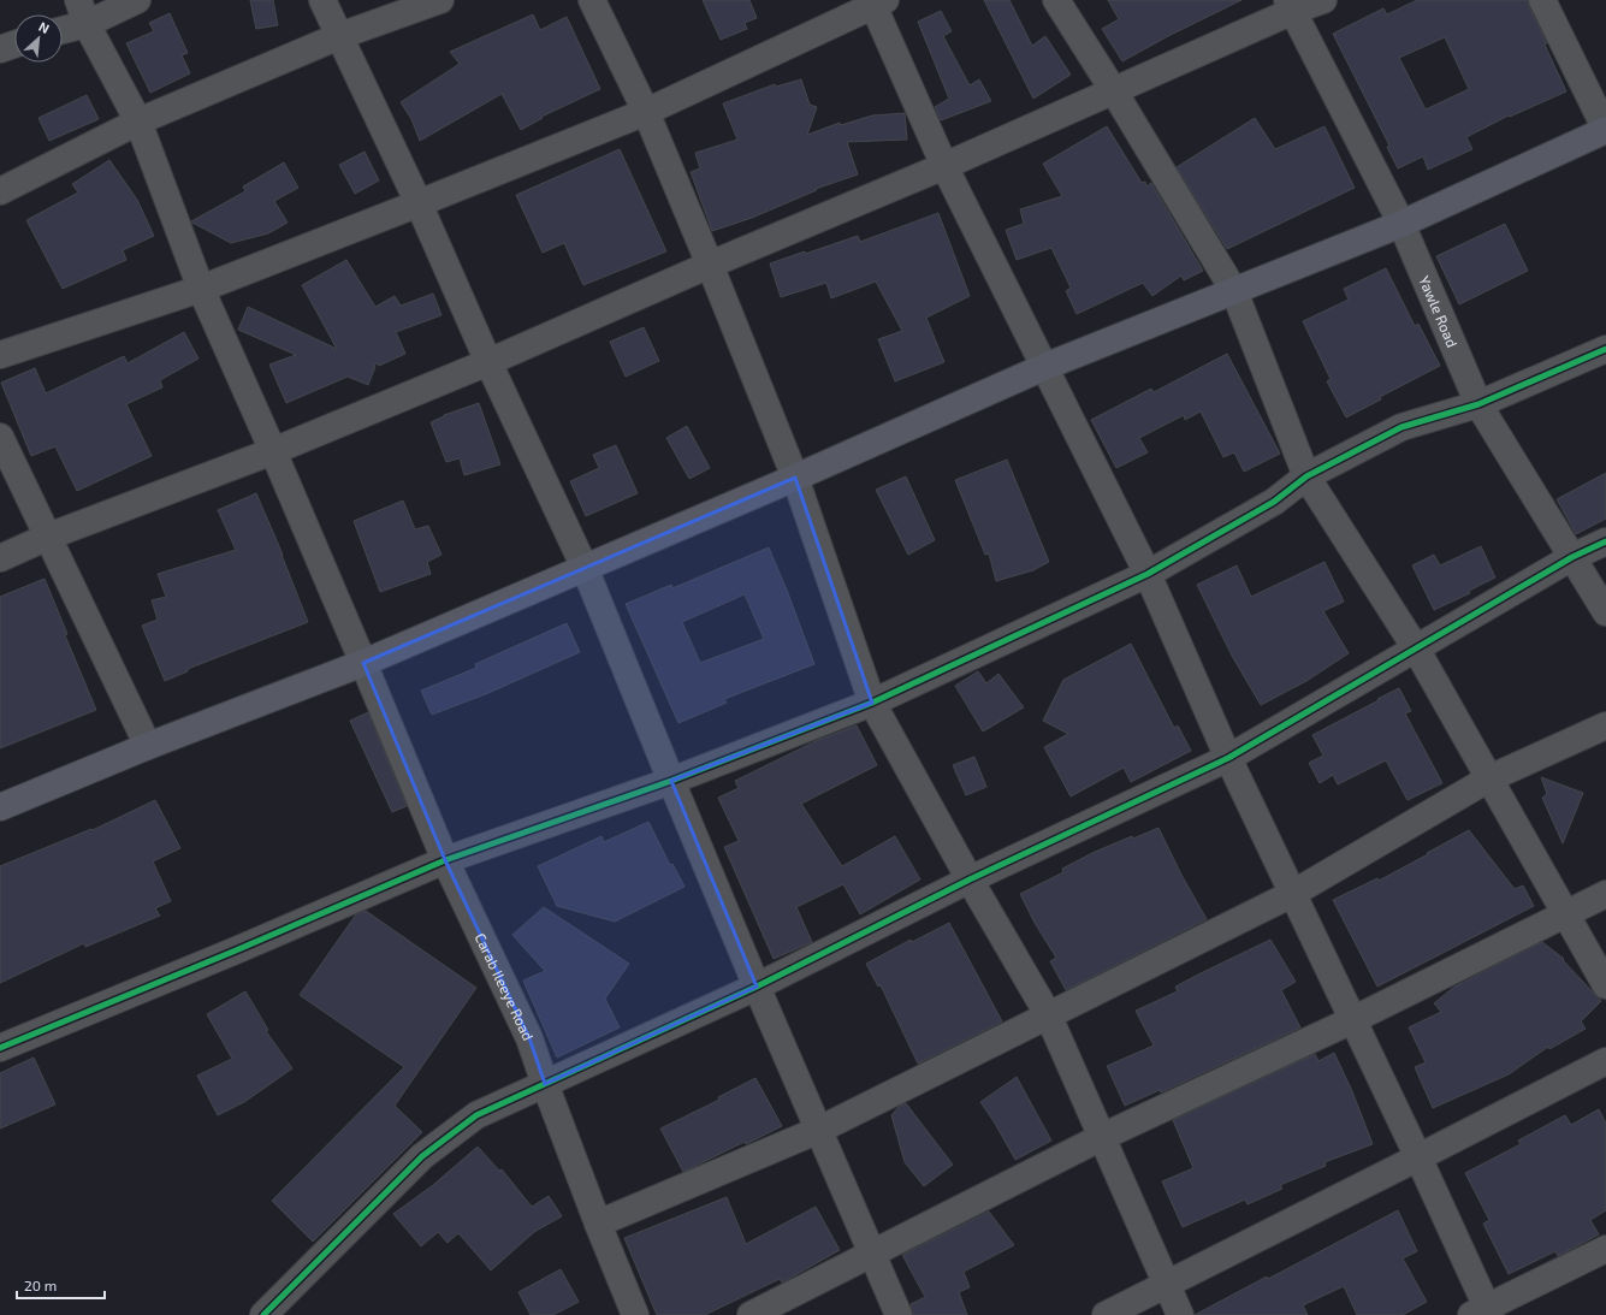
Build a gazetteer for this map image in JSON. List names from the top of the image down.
{
  "streets": {
    "street": ["Yawle Road", "Carab Ileeye Road"]
  },
  "scale_bar": "20 m",
  "north": "top right"
}
